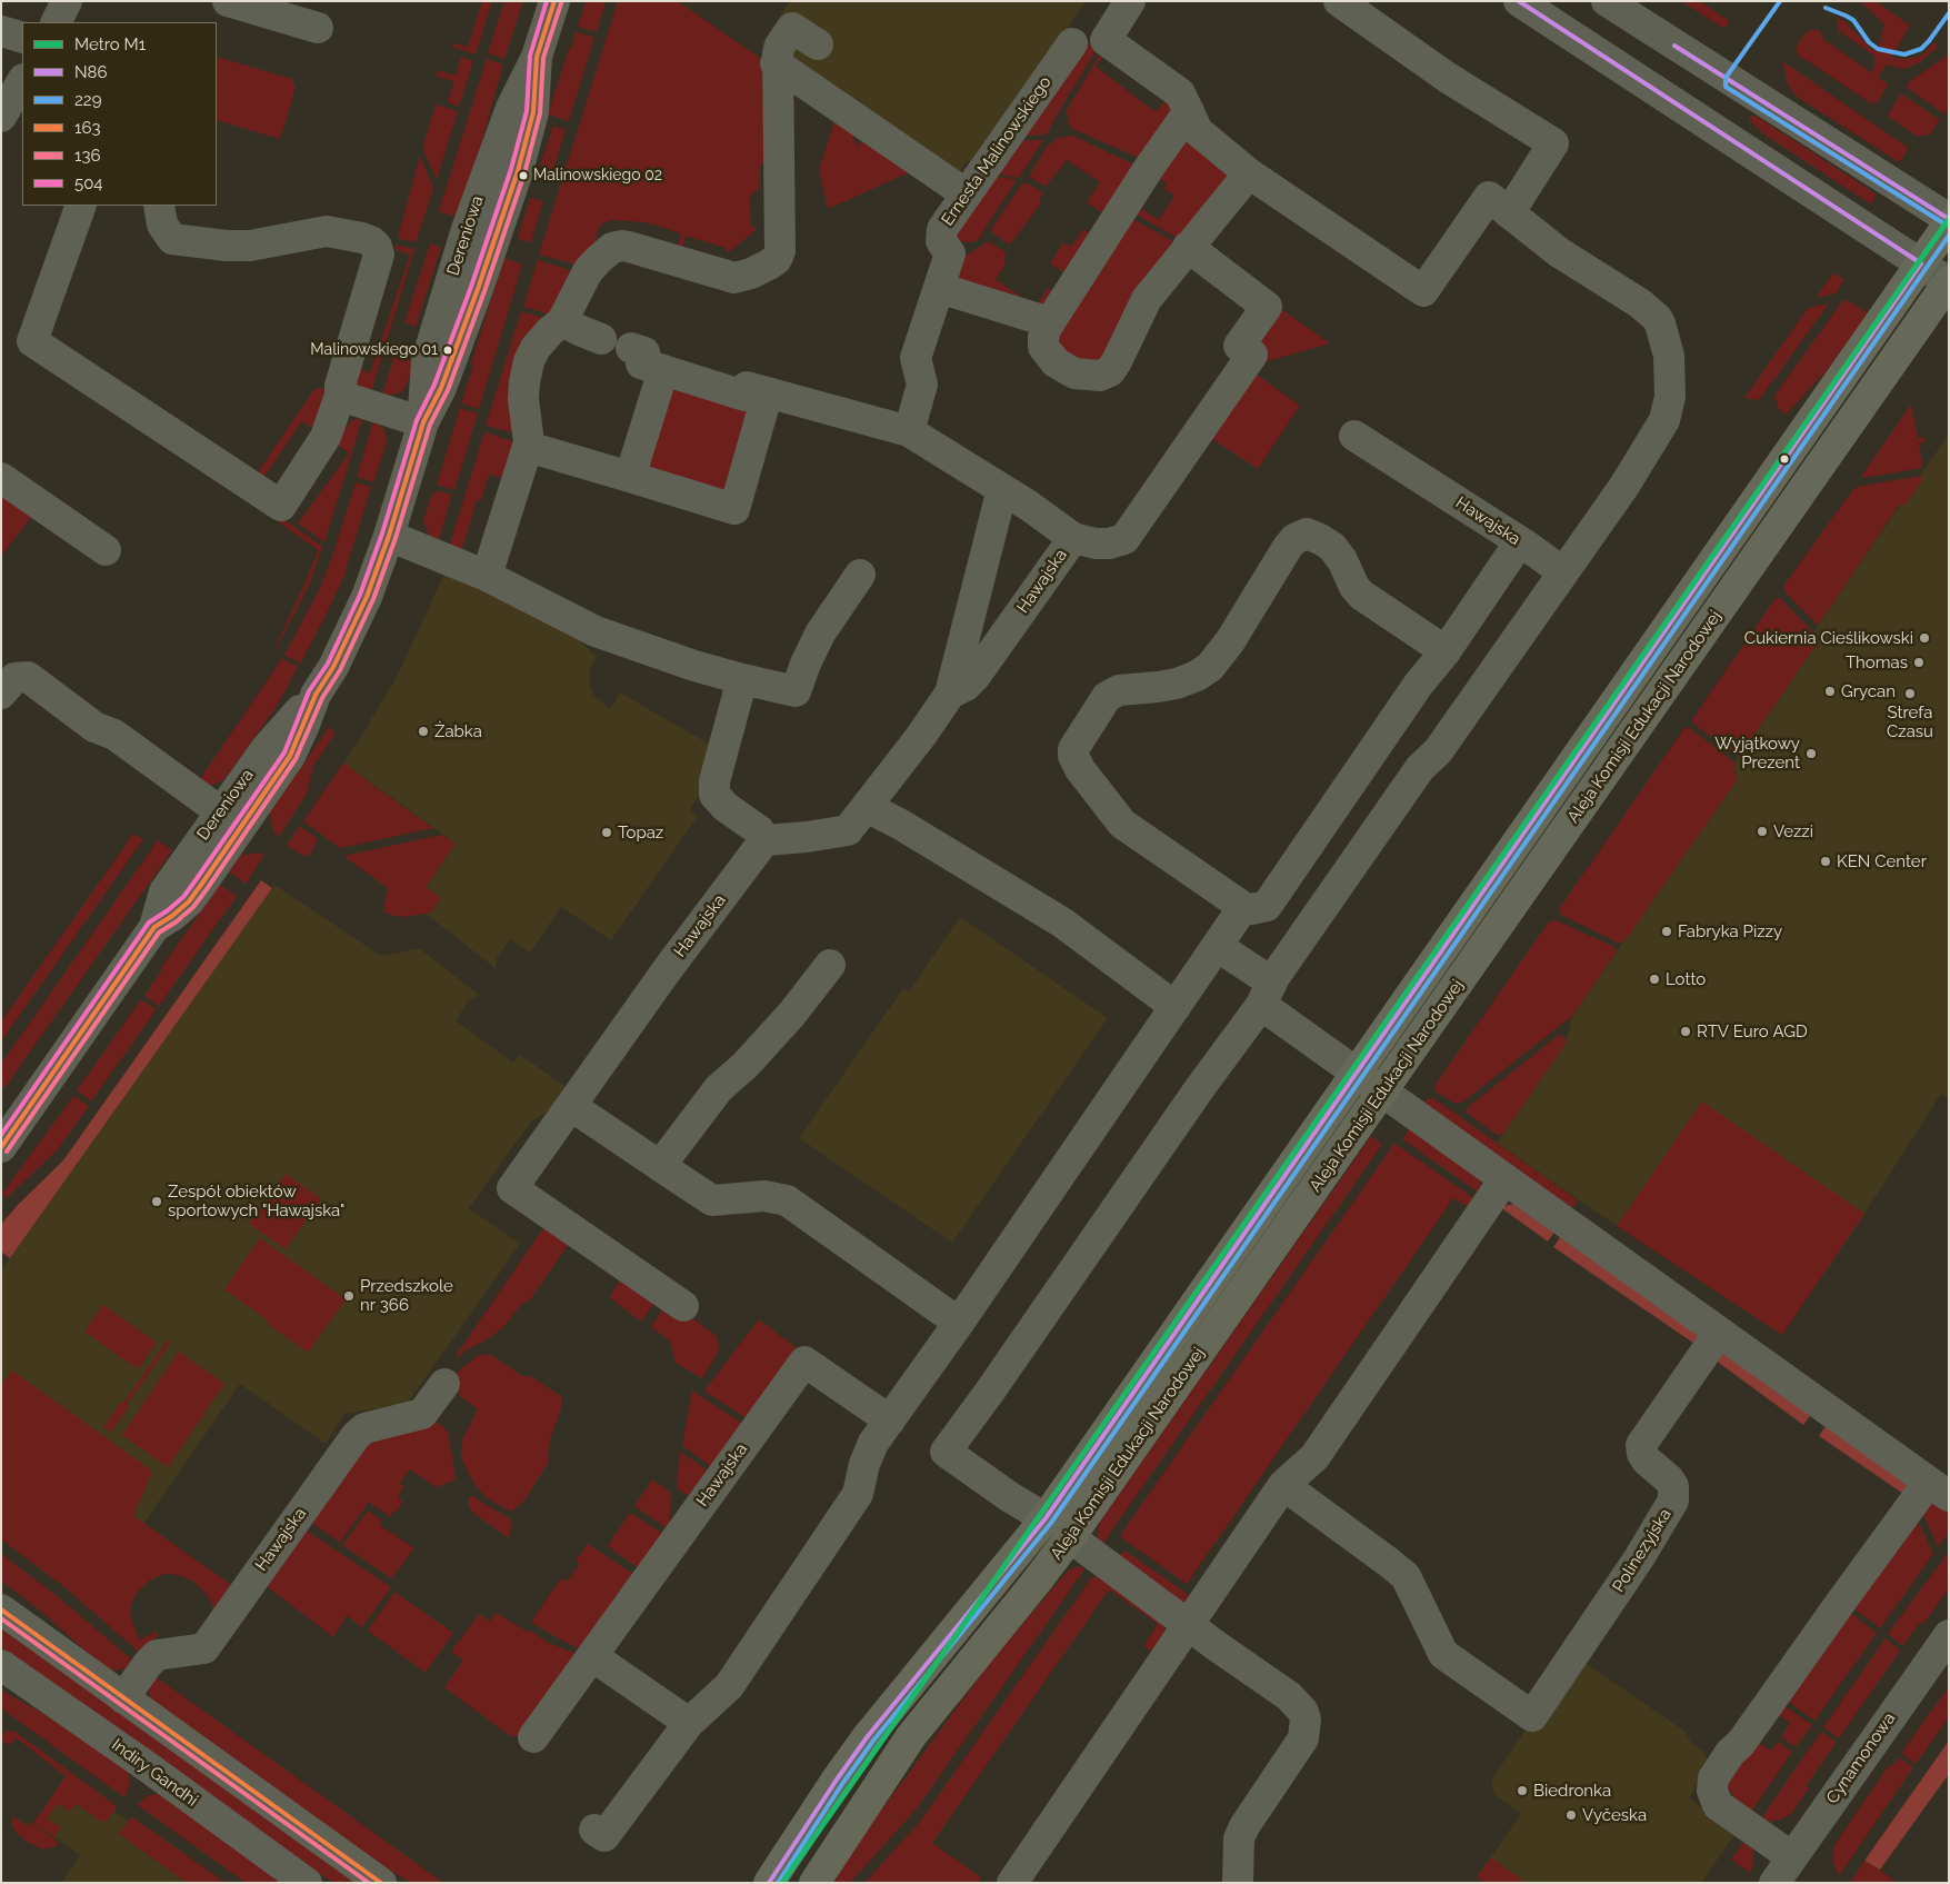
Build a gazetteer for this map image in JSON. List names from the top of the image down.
{
  "streets": {
    "main road": ["Aleja Komisji Edukacji Narodowej"],
    "street": [
      "Ernesta Malinowskiego",
      "Dereniowa",
      "Hawajska",
      "Polinezyjska",
      "Cynamonowa",
      "Indiry Gandhi"
    ]
  },
  "places": [
    "Malinowskiego 02",
    "Malinowskiego 01",
    "Cukiernia Cieślikowski",
    "Thomas",
    "Grycan",
    "Strefa Czasu",
    "Żabka",
    "Wyjątkowy Prezent",
    "Vezzi",
    "Topaz",
    "KEN Center",
    "Fabryka Pizzy",
    "Lotto",
    "RTV Euro AGD",
    "Zespół obiektów sportowych \"Hawajska\"",
    "Przedszkole nr 366",
    "Biedronka",
    "Vyčeska"
  ],
  "lines": [
    "transit line N86",
    "transit line 229",
    "transit line 163",
    "transit line 504",
    "transit line 136",
    "metro line M1"
  ],
  "legend": [
    "Metro M1",
    "N86",
    "229",
    "163",
    "136",
    "504"
  ]
}
